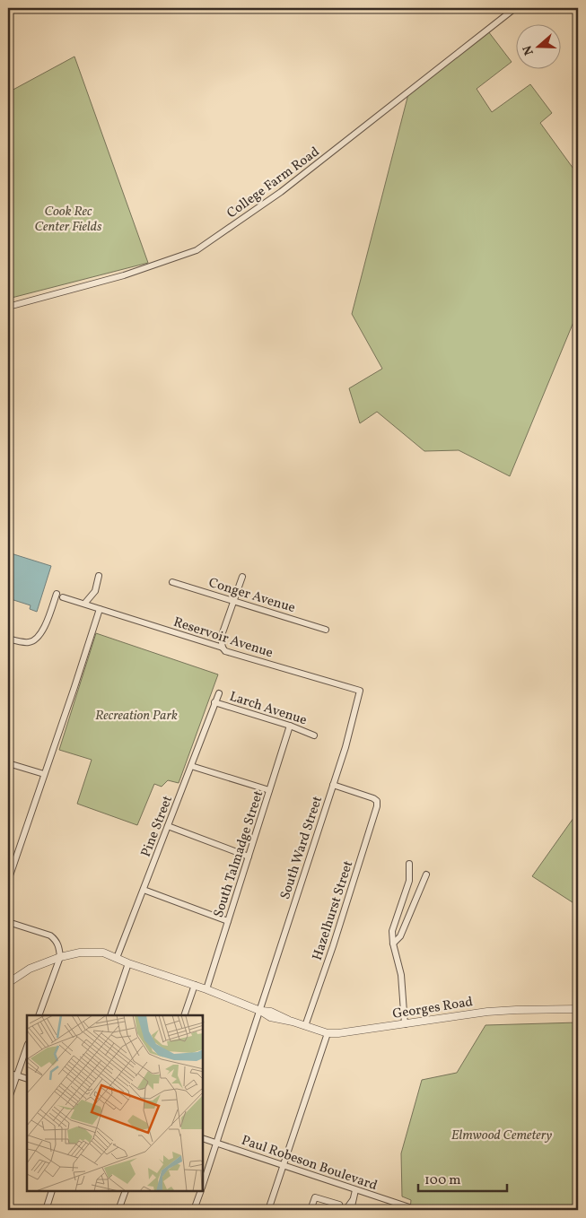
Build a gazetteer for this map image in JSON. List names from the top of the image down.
{
  "streets": {
    "street": [
      "College Farm Road",
      "Conger Avenue",
      "Reservoir Avenue",
      "Larch Avenue",
      "Pine Street",
      "South Ward Street",
      "South Talmadge Street",
      "Hazelhurst Street",
      "Georges Road",
      "Paul Robeson Boulevard"
    ]
  },
  "crossings": [
    ["Reservoir Avenue", "South Ward Street"],
    ["Larch Avenue", "Pine Street"],
    ["Larch Avenue", "South Talmadge Street"],
    ["Pine Street", "Georges Road"],
    ["South Ward Street", "Hazelhurst Street"],
    ["South Ward Street", "Georges Road"],
    ["South Ward Street", "Paul Robeson Boulevard"],
    ["South Talmadge Street", "Georges Road"],
    ["Hazelhurst Street", "Georges Road"]
  ],
  "parks": ["Cook Rec Center Fields", "Recreation Park", "Elmwood Cemetery"],
  "scale_bar": "100 m",
  "north": "left"
}
